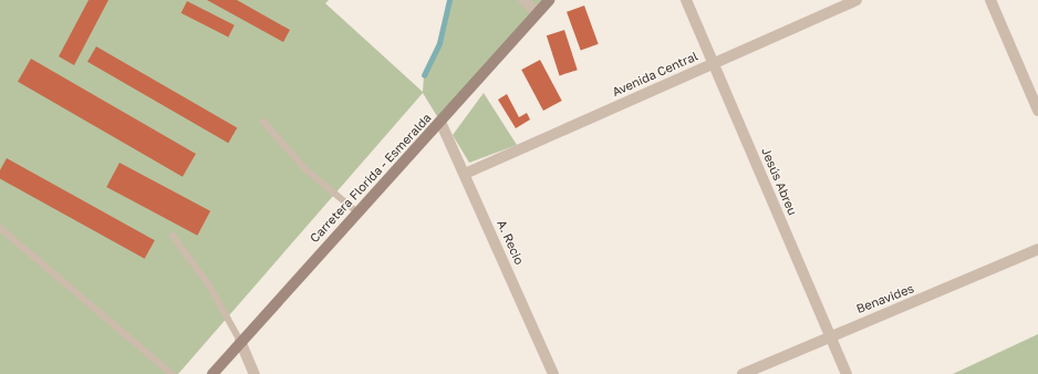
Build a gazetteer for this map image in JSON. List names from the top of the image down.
{
  "streets": {
    "main road": ["Carretera Florida - Esmeralda"],
    "street": [
      "Avenida Central",
      "Jesús Abreu",
      "A. Recio",
      "Benavides"
    ]
  },
  "crossings": [
    ["Avenida Central", "Jesús Abreu"],
    ["Avenida Central", "A. Recio"],
    ["Carretera Florida - Esmeralda", "A. Recio"],
    ["Jesús Abreu", "Benavides"]
  ]
}
